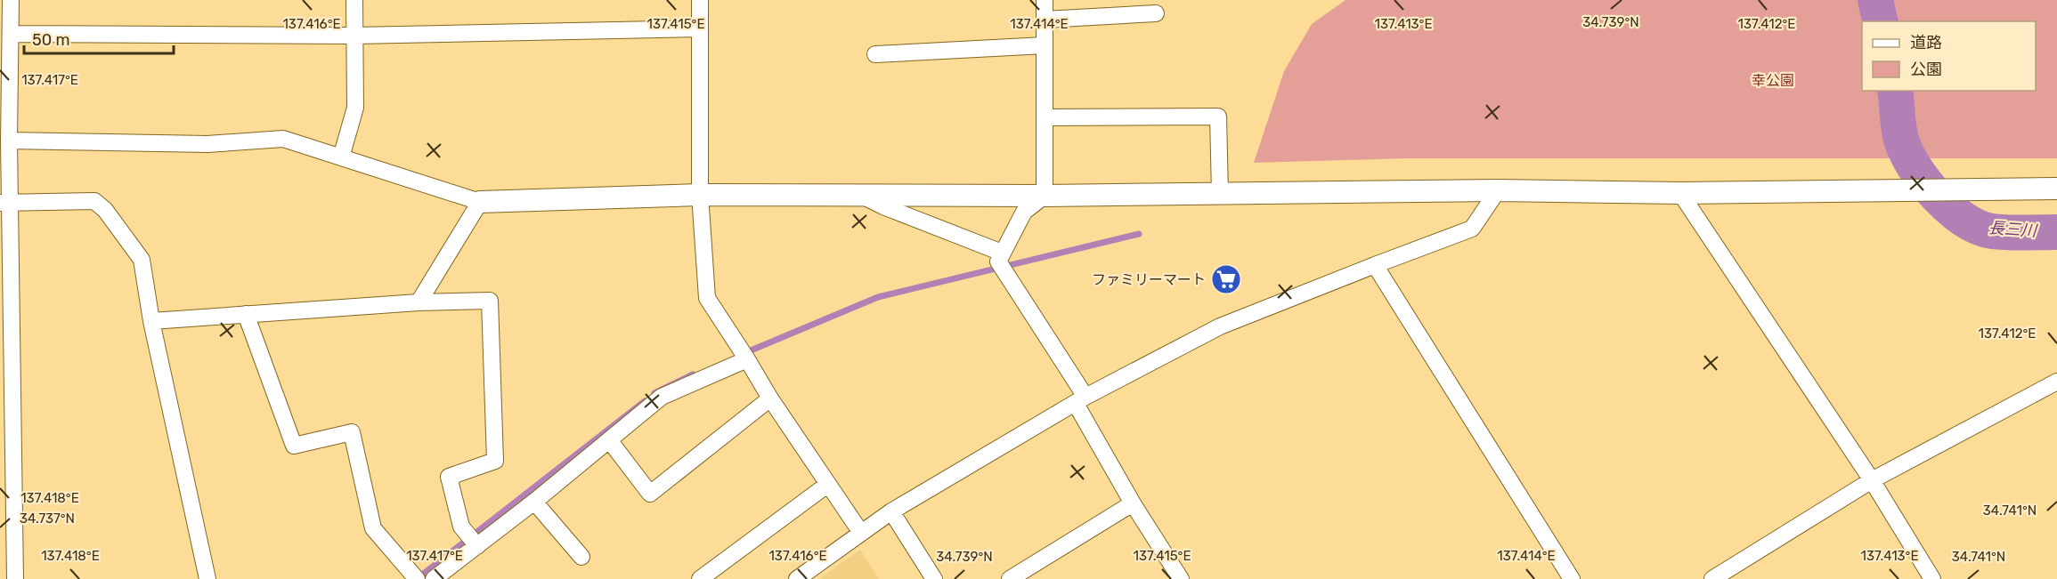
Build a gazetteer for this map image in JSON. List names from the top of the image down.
{
  "water": ["長三川"],
  "parks": ["幸公園"],
  "places": {
    "supermarket": ["ファミリーマート"]
  },
  "legend": ["道路", "公園"],
  "scale_bar": "50 m",
  "coordinates": [
    "34.739°N",
    "137.416°E",
    "137.415°E",
    "137.414°E",
    "137.413°E",
    "137.412°E",
    "137.417°E",
    "137.418°E",
    "34.741°N",
    "34.737°N"
  ]
}
